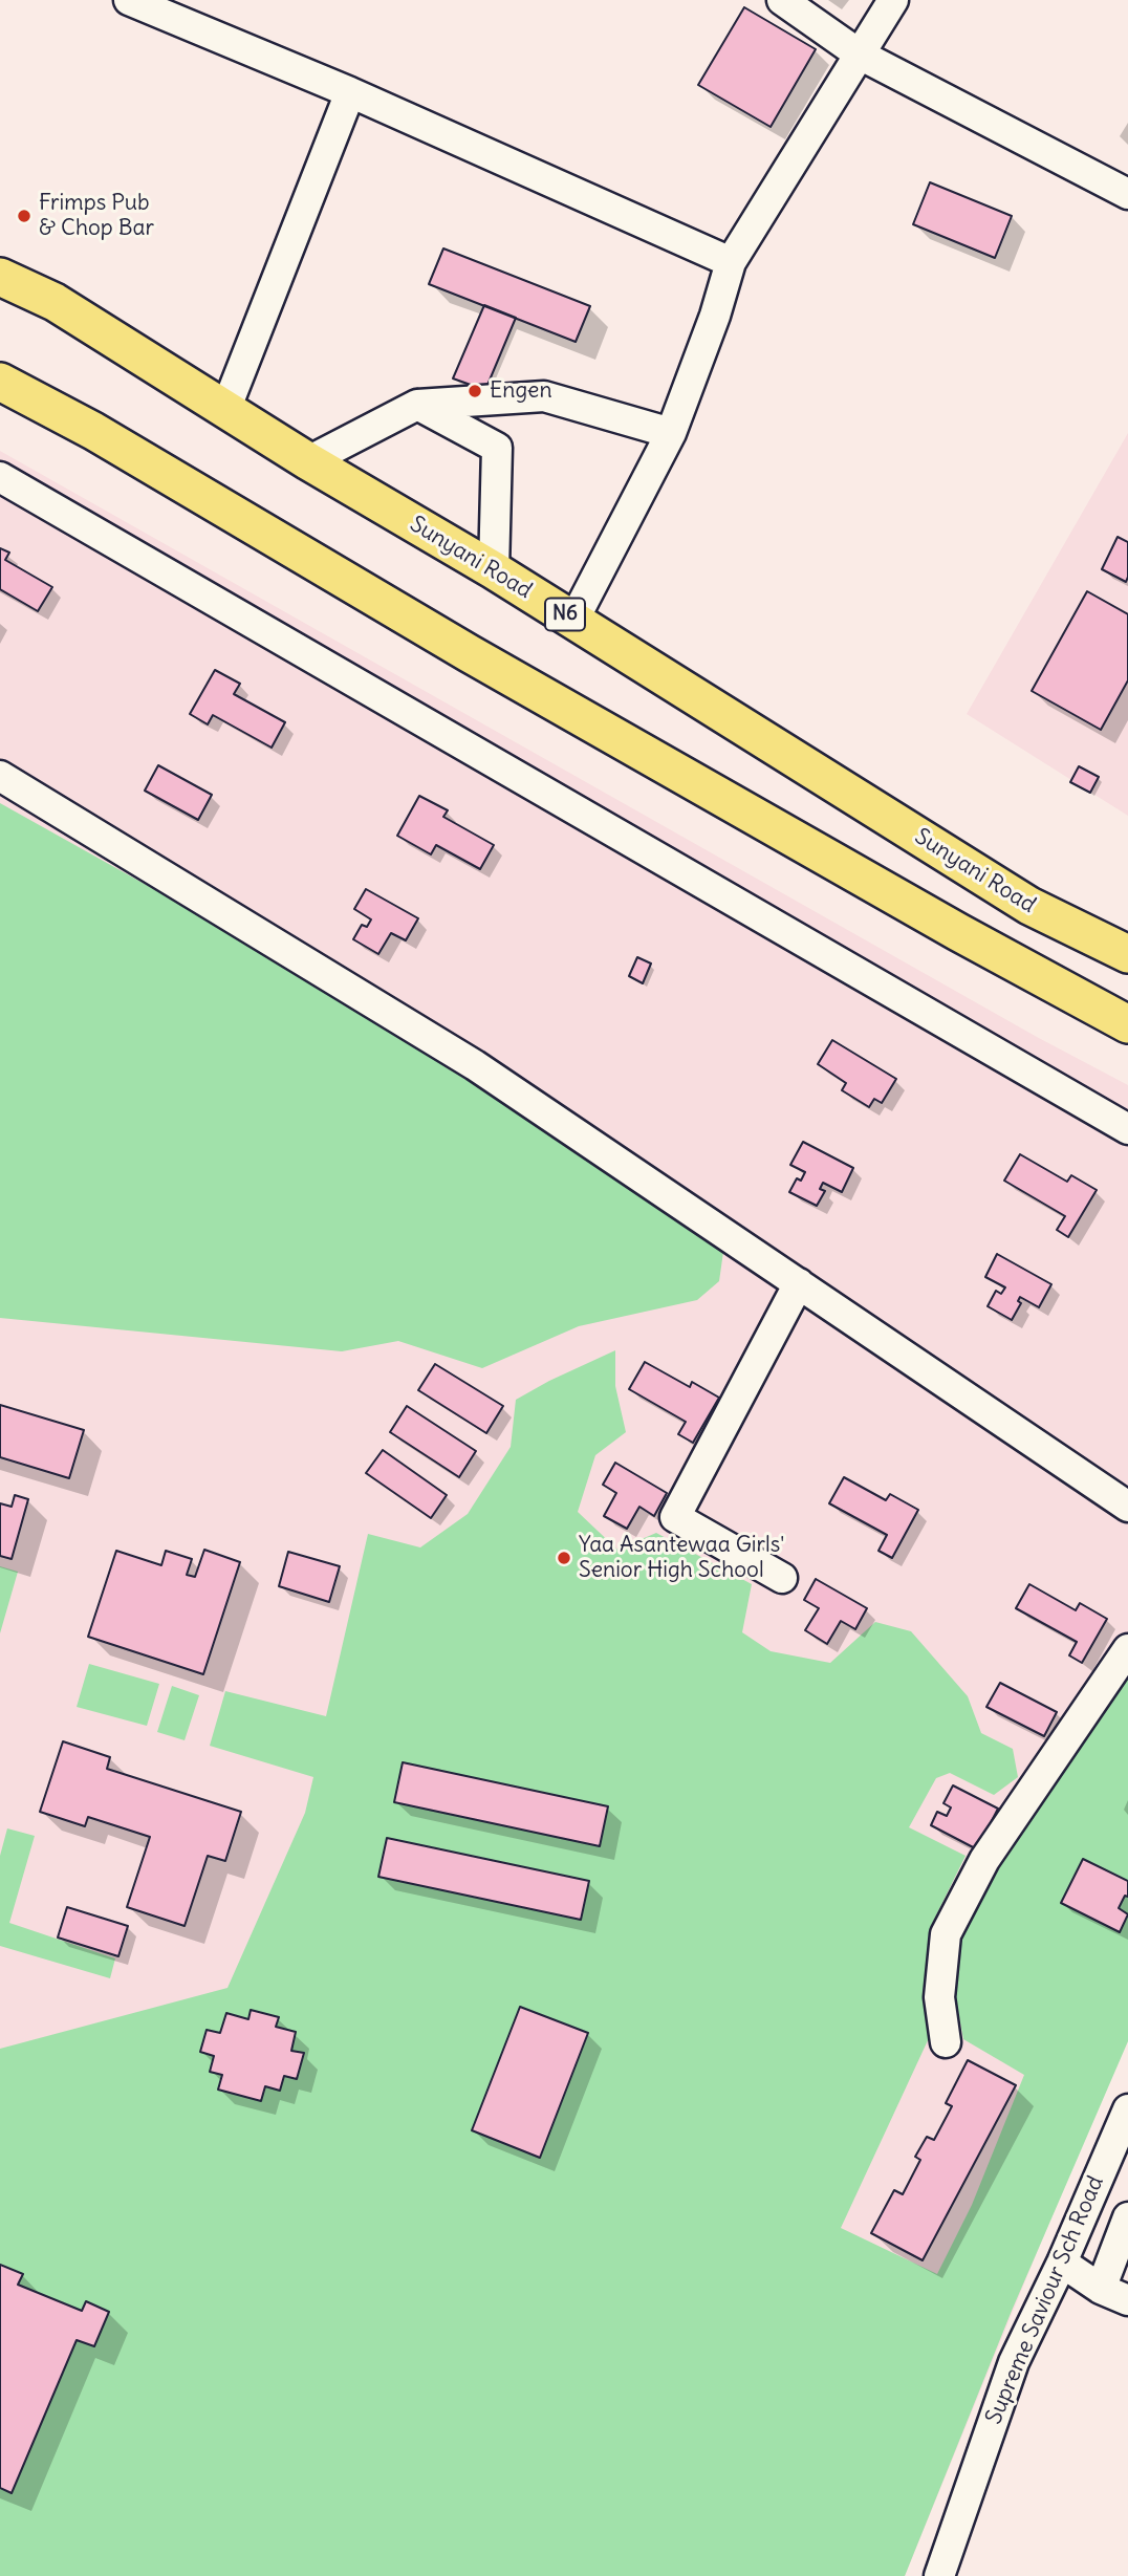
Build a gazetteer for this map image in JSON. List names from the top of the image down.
{
  "streets": {
    "main road": ["Sunyani Road", "N6"],
    "street": ["Supreme Saviour Sch Road"]
  },
  "places": ["Frimps Pub & Chop Bar", "Engen", "Yaa Asantewaa Girls' Senior High School"]
}
